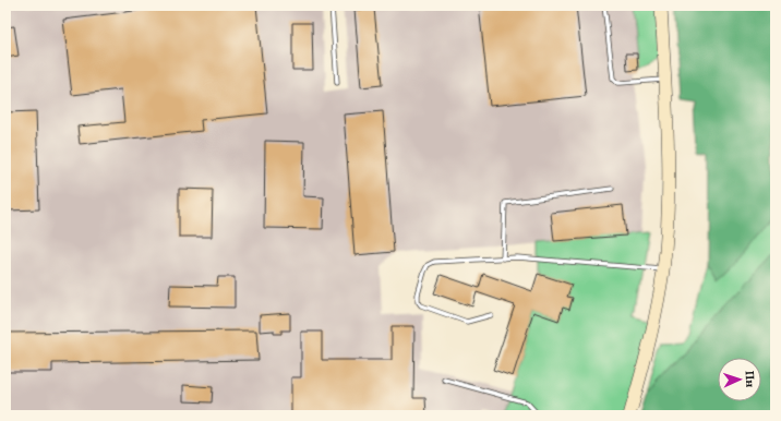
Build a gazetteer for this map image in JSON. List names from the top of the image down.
{
  "north": "right"
}
